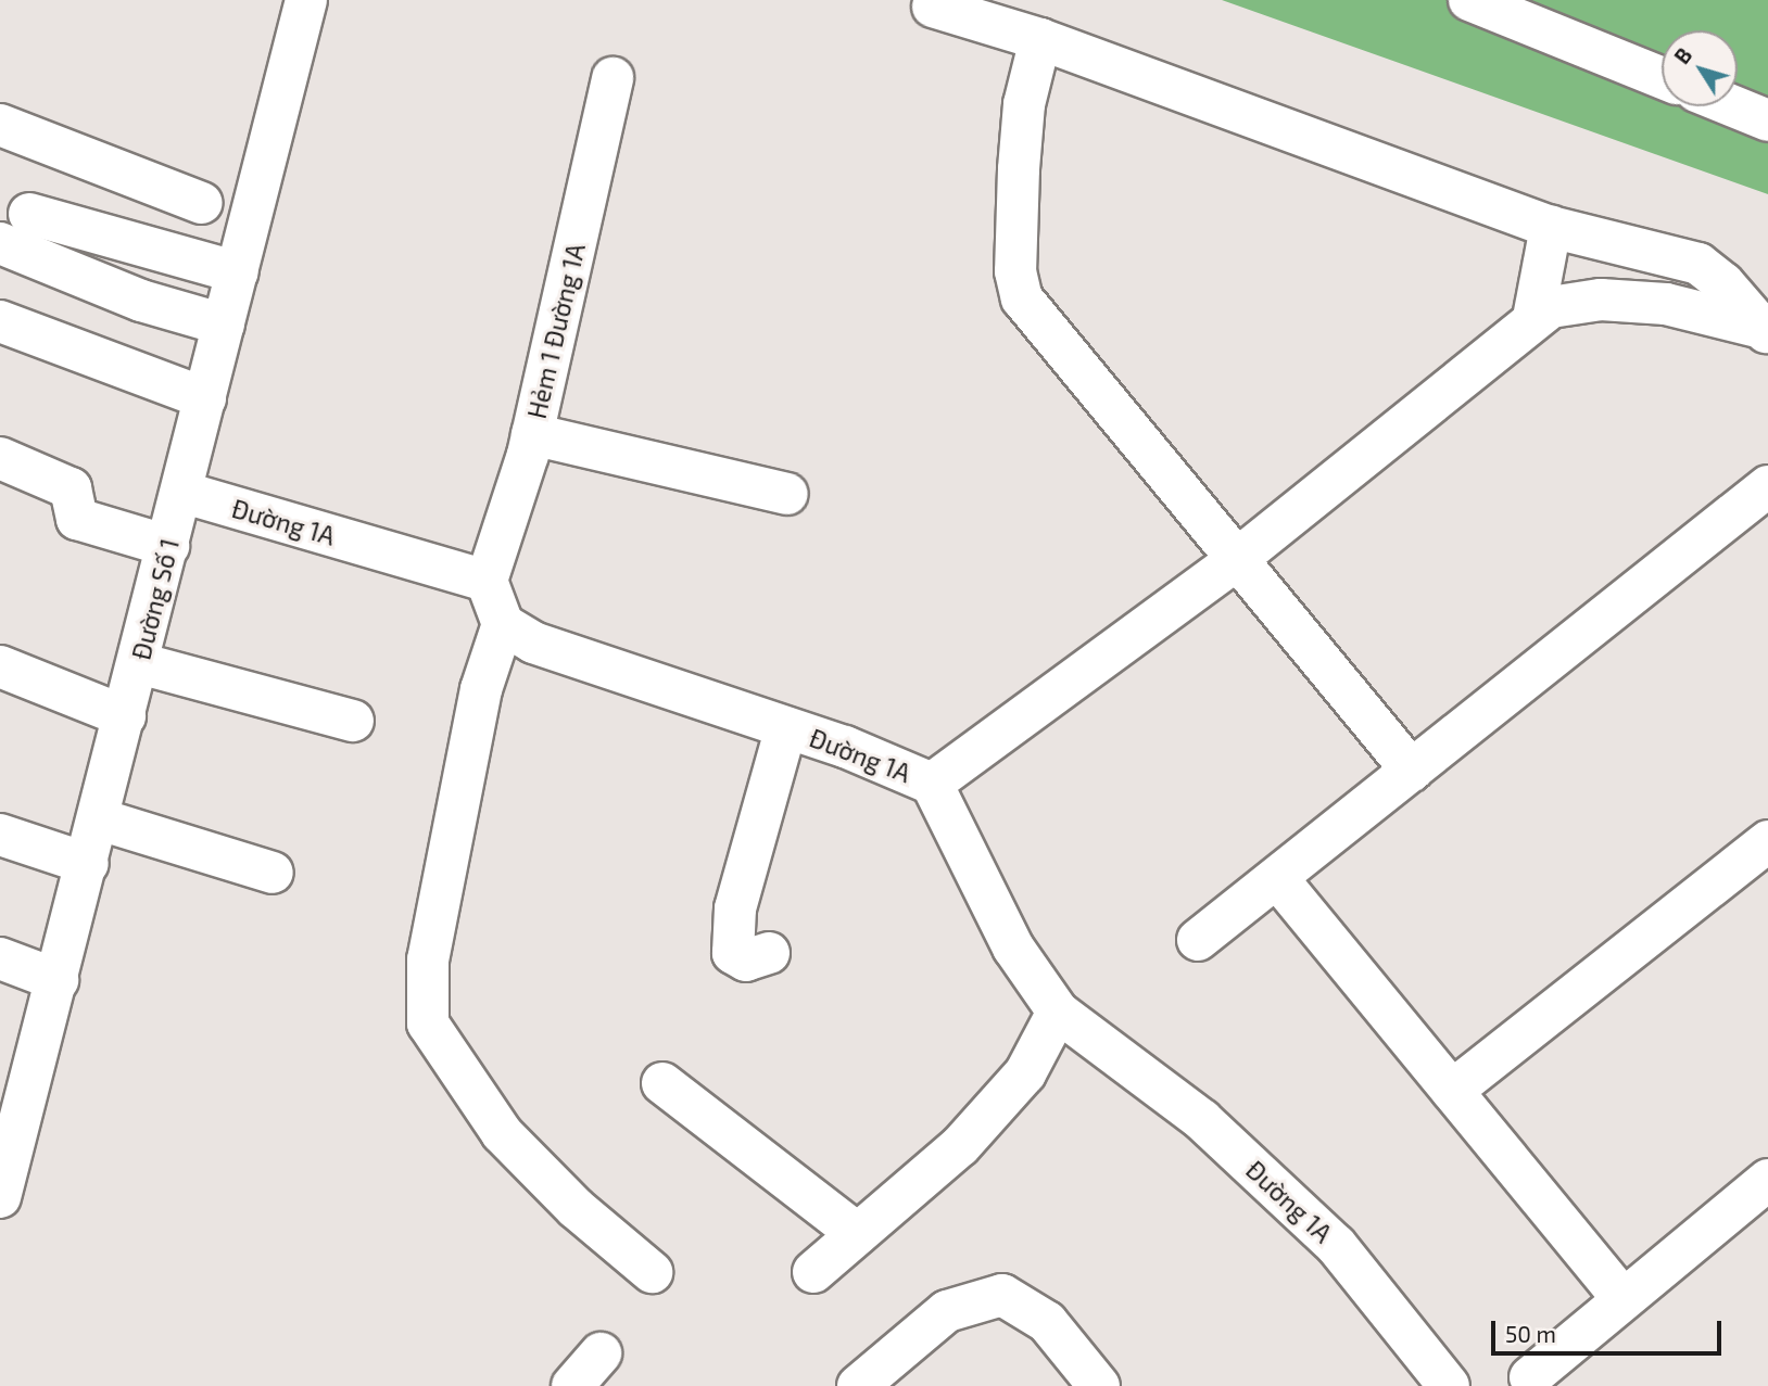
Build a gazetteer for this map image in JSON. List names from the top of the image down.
{
  "streets": {
    "street": ["Hẻm 1 Đường 1A", "Đường 1A", "Đường Số 1"]
  },
  "crossings": [
    ["Hẻm 1 Đường 1A", "Đường 1A"],
    ["Đường 1A", "Đường Số 1"]
  ],
  "scale_bar": "50 m",
  "north": "top left"
}
